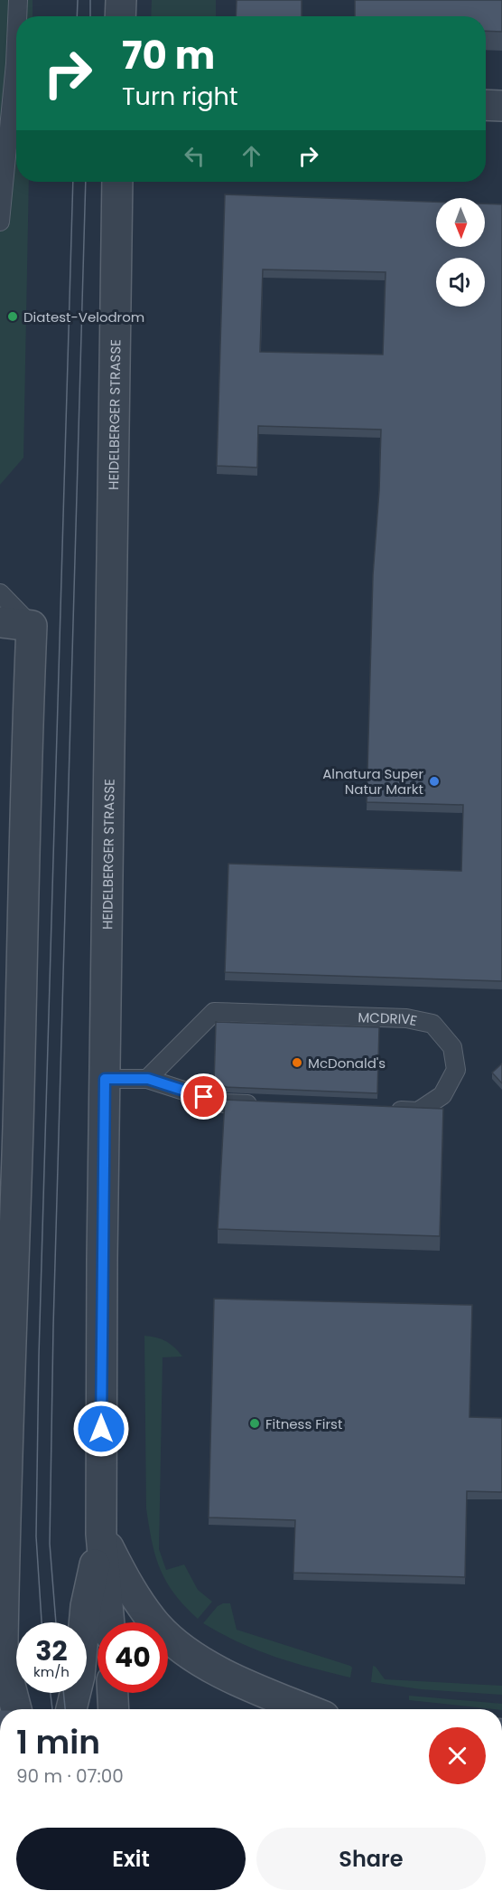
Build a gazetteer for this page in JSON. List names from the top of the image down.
{
  "streets": {
    "street": ["HEIDELBERGER STRASSE"],
    "lane": ["MCDRIVE"]
  },
  "places": [
    "Diatest-Velodrom",
    "Alnatura Super Natur Markt",
    "McDonald's",
    "Fitness First"
  ],
  "north": "bottom",
  "page": {
    "turn": ["70 m", "Turn right"],
    "speed": "32 km/h",
    "limit": "40",
    "heading": ["1 min", "90 m · 07:00"],
    "buttons": ["Exit", "Share"]
  }
}
